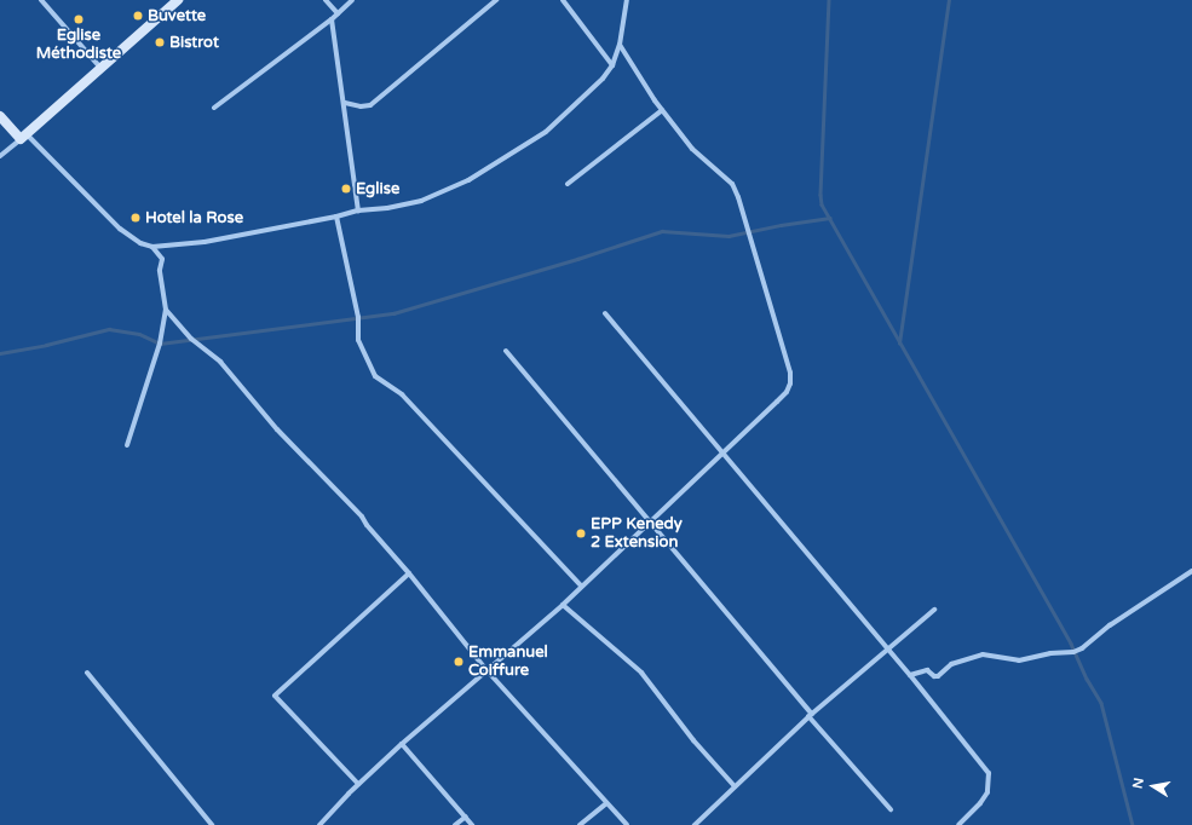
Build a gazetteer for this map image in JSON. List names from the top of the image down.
{
  "places": [
    "Buvette",
    "Eglise Méthodiste",
    "Bistrot",
    "Eglise",
    "Hotel la Rose",
    "EPP Kenedy 2 Extension",
    "Emmanuel Coiffure"
  ],
  "north": "left"
}
